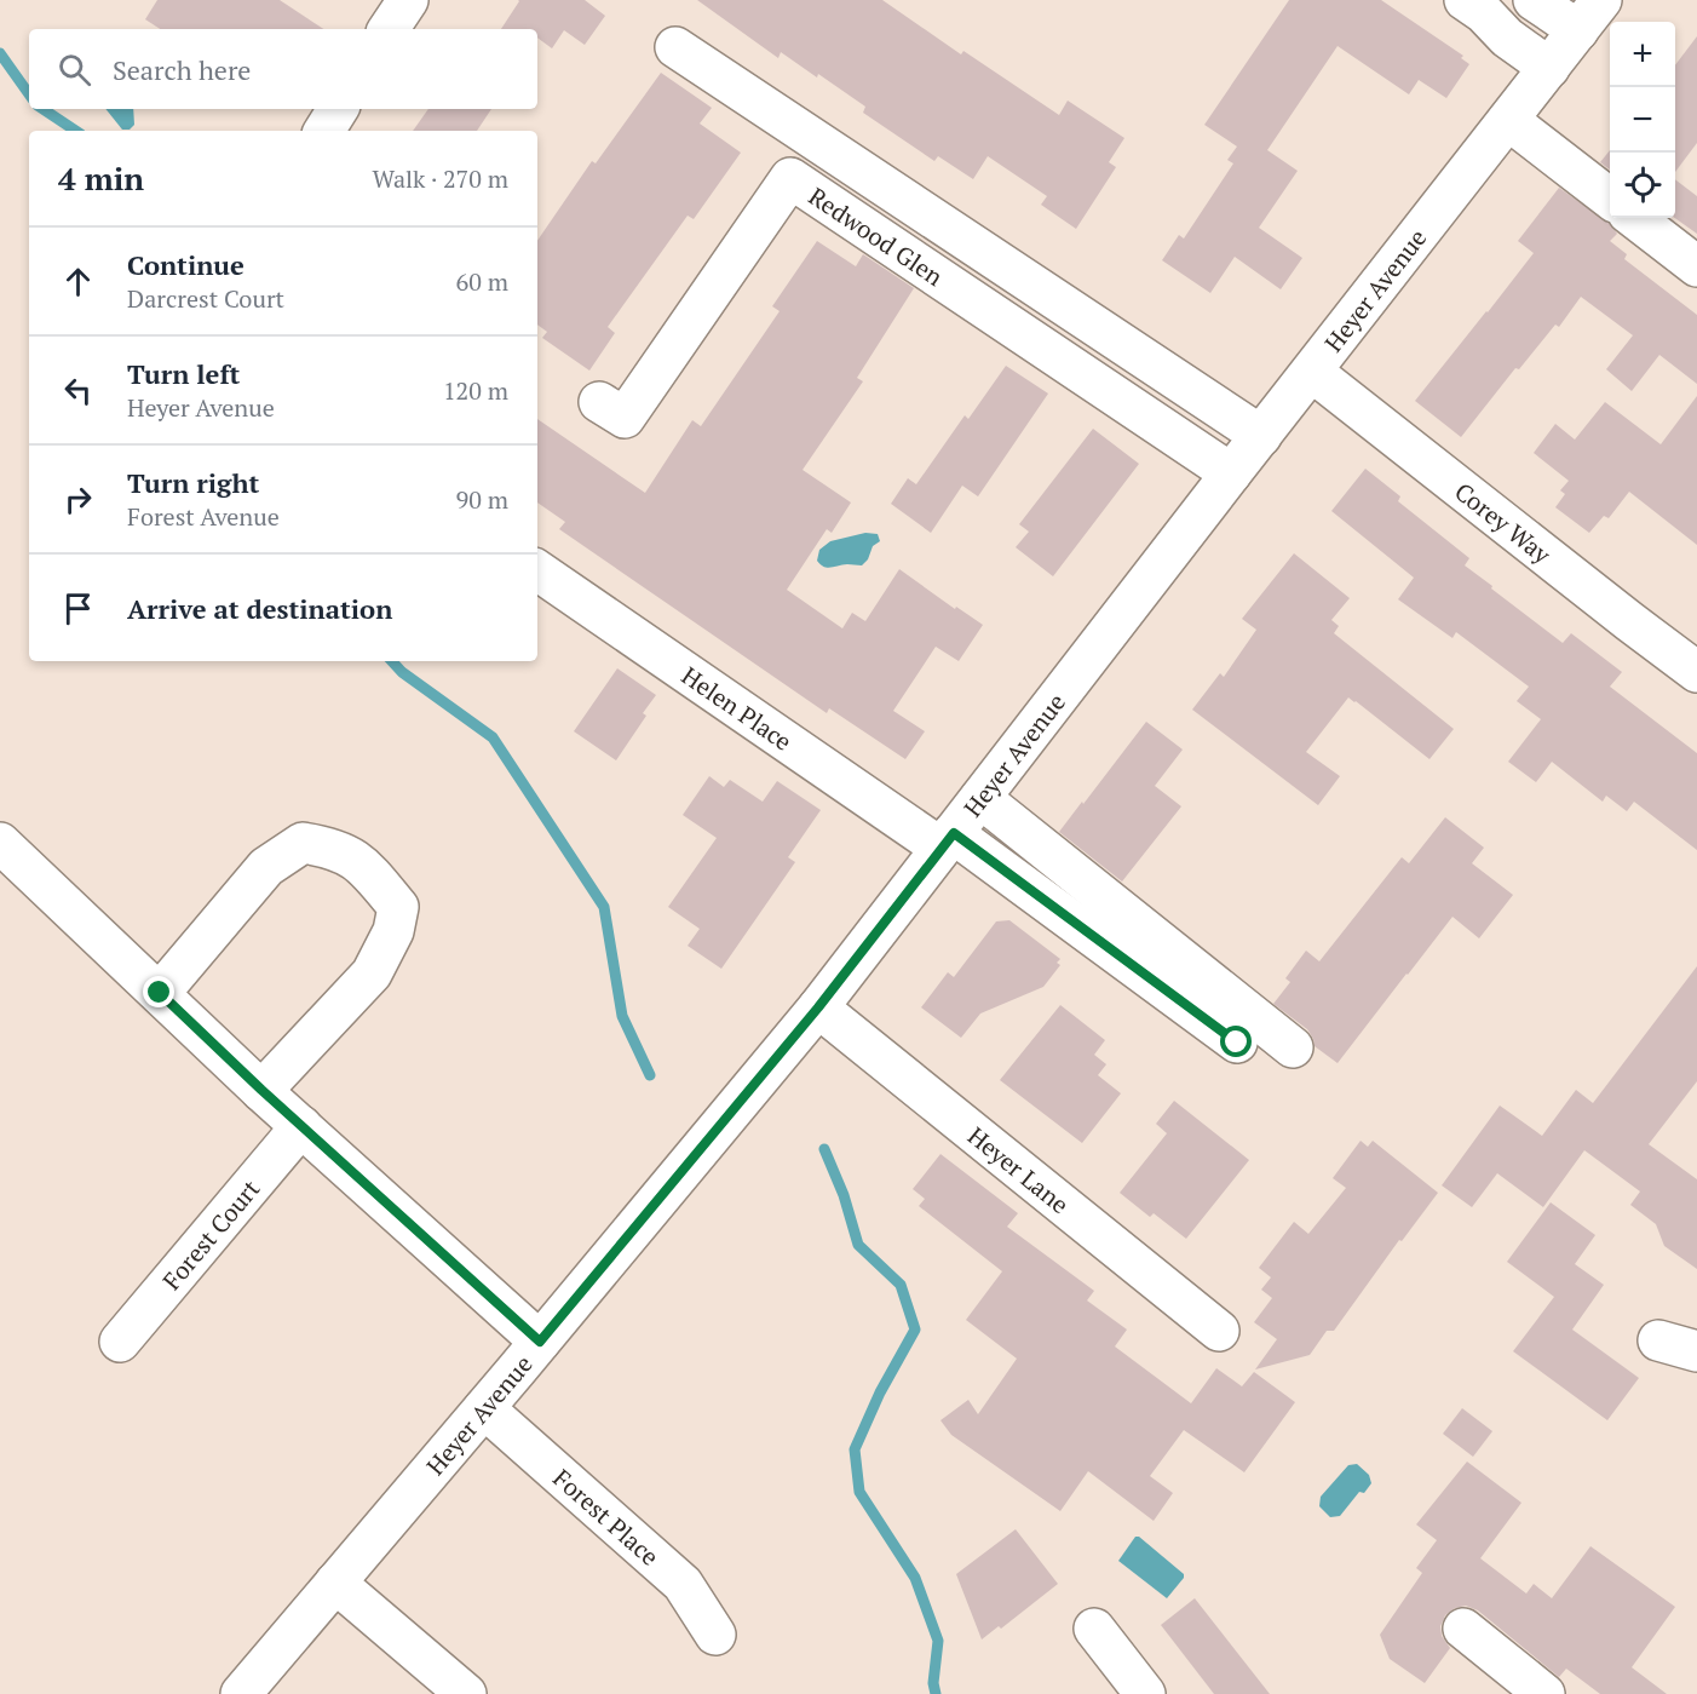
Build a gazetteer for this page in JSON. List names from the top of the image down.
{
  "streets": {
    "street": [
      "Redwood Glen",
      "Heyer Avenue",
      "Corey Way",
      "Helen Place",
      "Heyer Lane",
      "Forest Court",
      "Forest Place"
    ]
  },
  "crossings": [
    ["Redwood Glen", "Heyer Avenue"],
    ["Heyer Avenue", "Corey Way"],
    ["Heyer Avenue", "Helen Place"],
    ["Heyer Avenue", "Heyer Lane"],
    ["Heyer Avenue", "Forest Place"]
  ],
  "page": {
    "map_buttons": ["+", "−"],
    "search": "Search here",
    "heading": ["4 min", "Walk · 270 m"],
    "list": [
      ["Continue", "Darcrest Court", "60 m"],
      ["Turn left", "Heyer Avenue", "120 m"],
      ["Turn right", "Forest Avenue", "90 m"],
      "Arrive at destination"
    ]
  }
}
